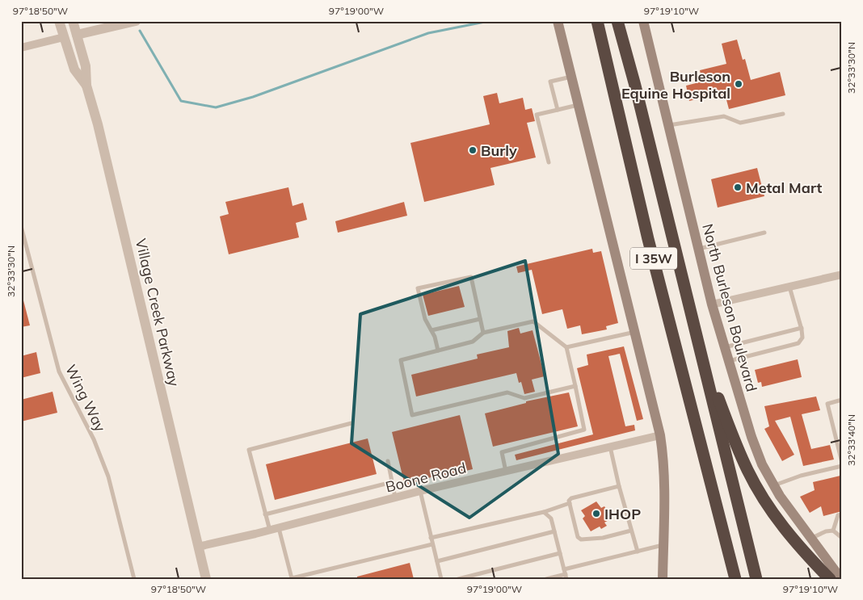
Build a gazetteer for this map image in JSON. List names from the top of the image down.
{
  "streets": {
    "highway": ["I 35W"],
    "main road": ["North Burleson Boulevard"],
    "street": ["Village Creek Parkway", "Boone Road"],
    "lane": ["Wing Way"]
  },
  "crossings": [
    ["Village Creek Parkway", "Boone Road"]
  ],
  "places": [
    "Burleson Equine Hospital",
    "Burly",
    "Metal Mart",
    "IHOP"
  ],
  "coordinates": [
    "97°18'50\"W",
    "97°19'00\"W",
    "97°19'10\"W",
    "32°33'30\"N",
    "32°33'40\"N"
  ]
}
